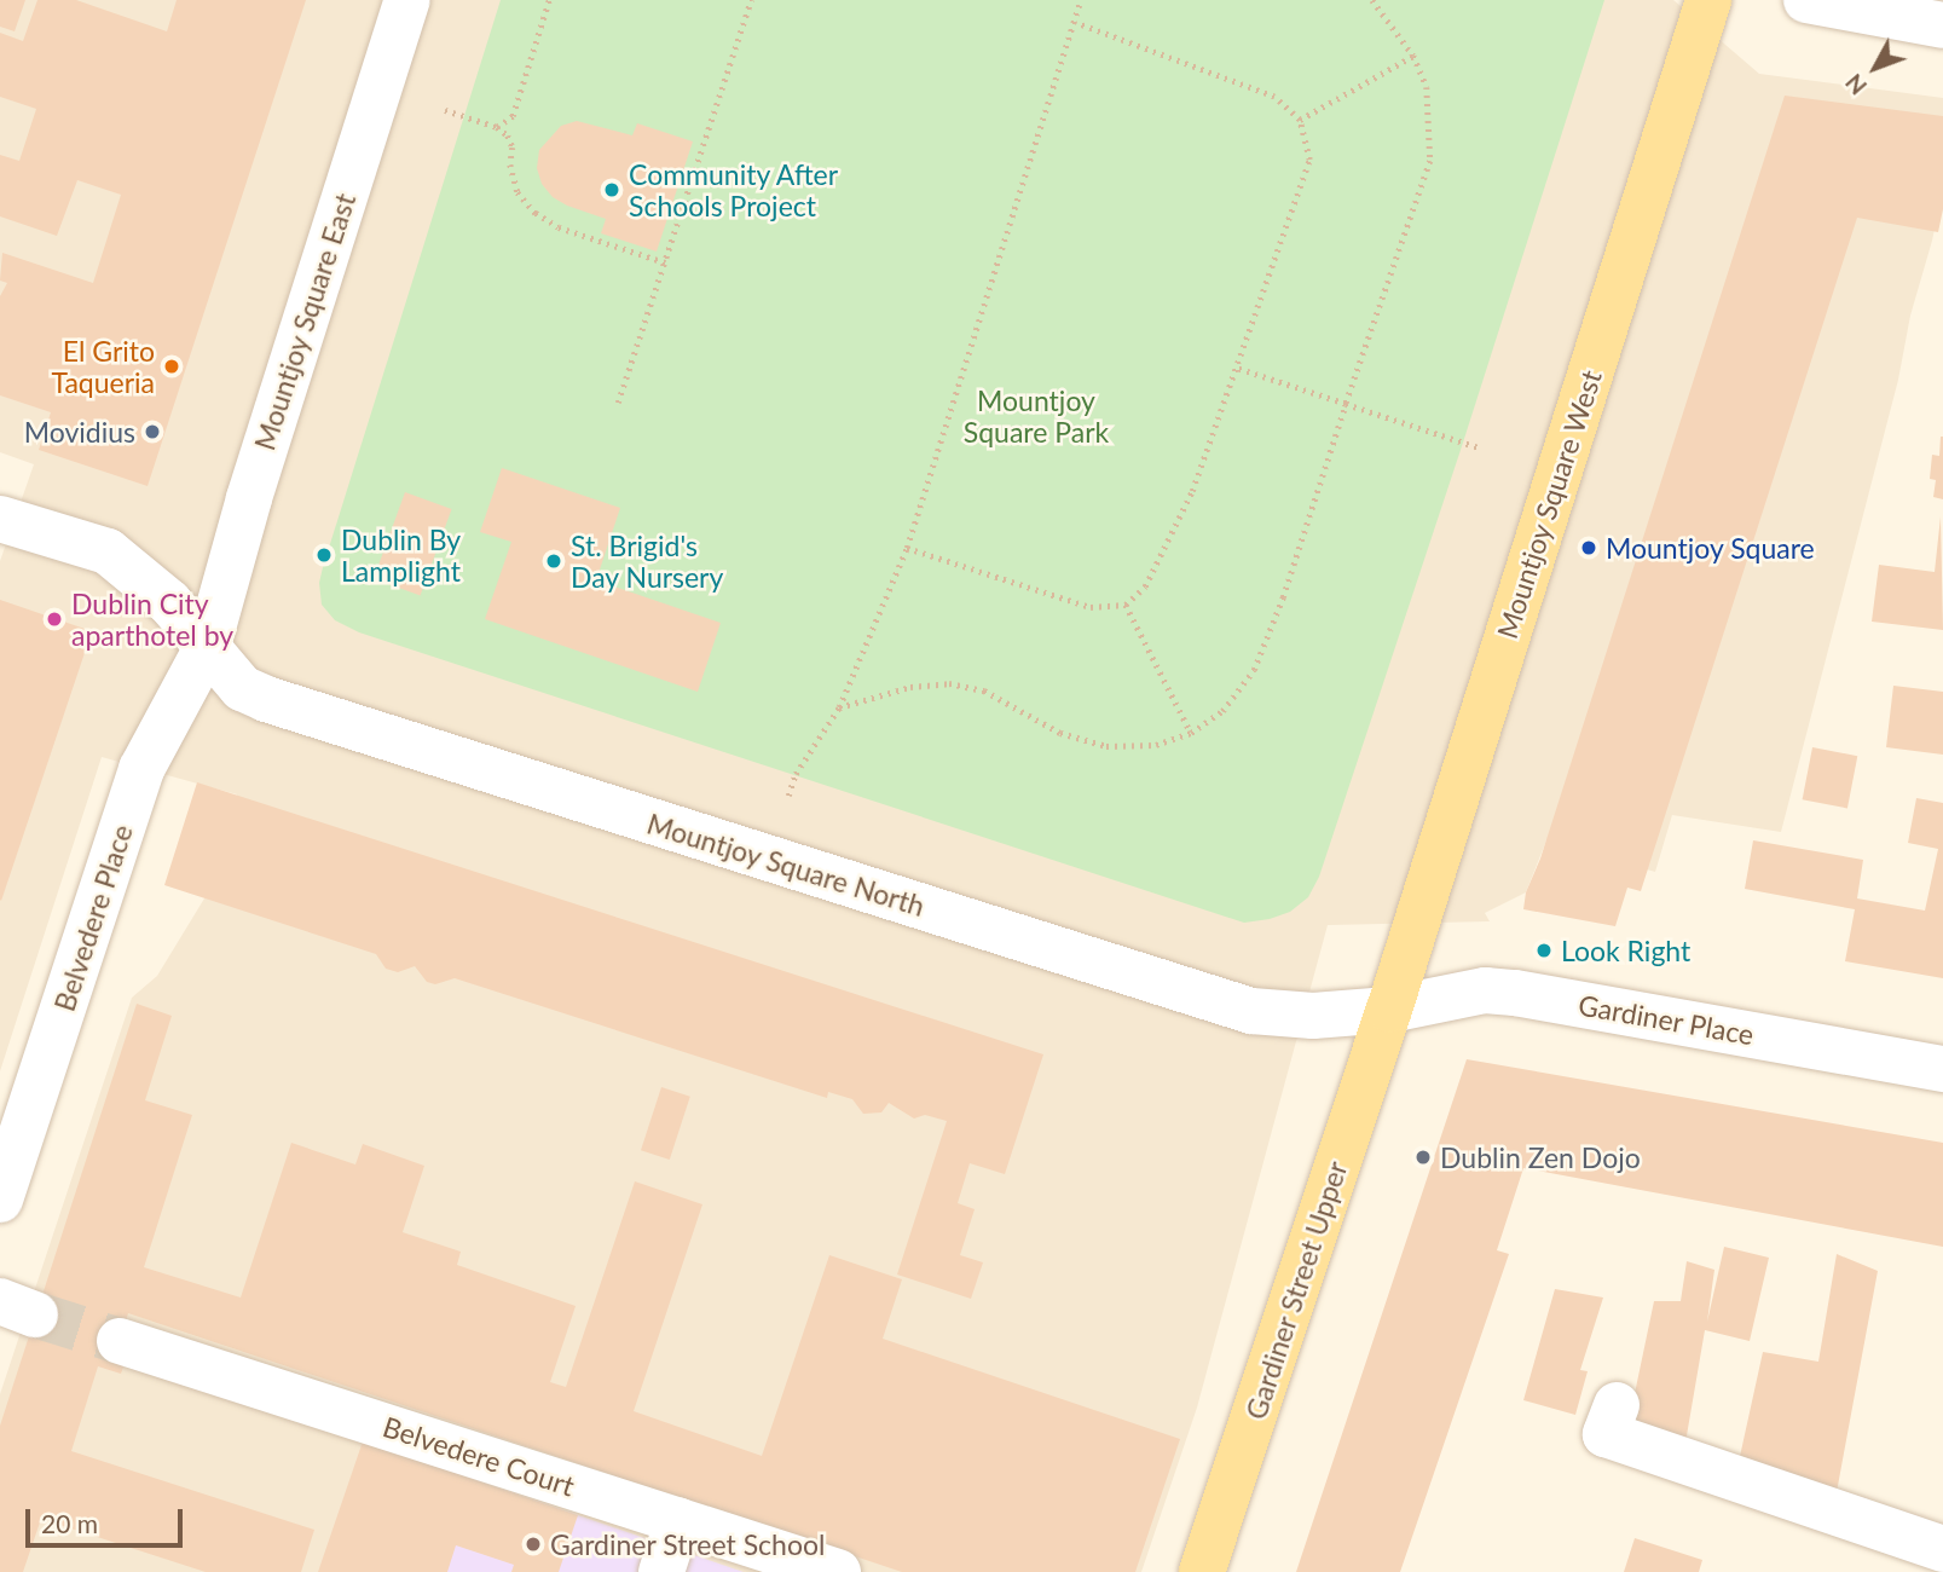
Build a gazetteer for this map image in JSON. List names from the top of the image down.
{
  "streets": {
    "main road": ["Mountjoy Square West", "Gardiner Street Upper"],
    "street": [
      "Mountjoy Square East",
      "Mountjoy Square North",
      "Belvedere Place",
      "Gardiner Place",
      "Belvedere Court"
    ]
  },
  "crossings": [
    ["Mountjoy Square East", "Mountjoy Square North"],
    ["Mountjoy Square East", "Belvedere Place"],
    ["Mountjoy Square West", "Mountjoy Square North"],
    ["Mountjoy Square West", "Gardiner Place"],
    ["Mountjoy Square West", "Gardiner Street Upper"],
    ["Mountjoy Square North", "Belvedere Place"],
    ["Mountjoy Square North", "Gardiner Place"],
    ["Mountjoy Square North", "Gardiner Street Upper"],
    ["Gardiner Place", "Gardiner Street Upper"]
  ],
  "parks": ["Mountjoy Square Park"],
  "places": [
    "Community After Schools Project",
    "El Grito Taqueria",
    "Movidius",
    "Mountjoy Square",
    "Dublin By Lamplight",
    "St. Brigid's Day Nursery",
    "Dublin City aparthotel by",
    "Look Right",
    "Dublin Zen Dojo",
    "Gardiner Street School"
  ],
  "scale_bar": "20 m",
  "north": "bottom left"
}
